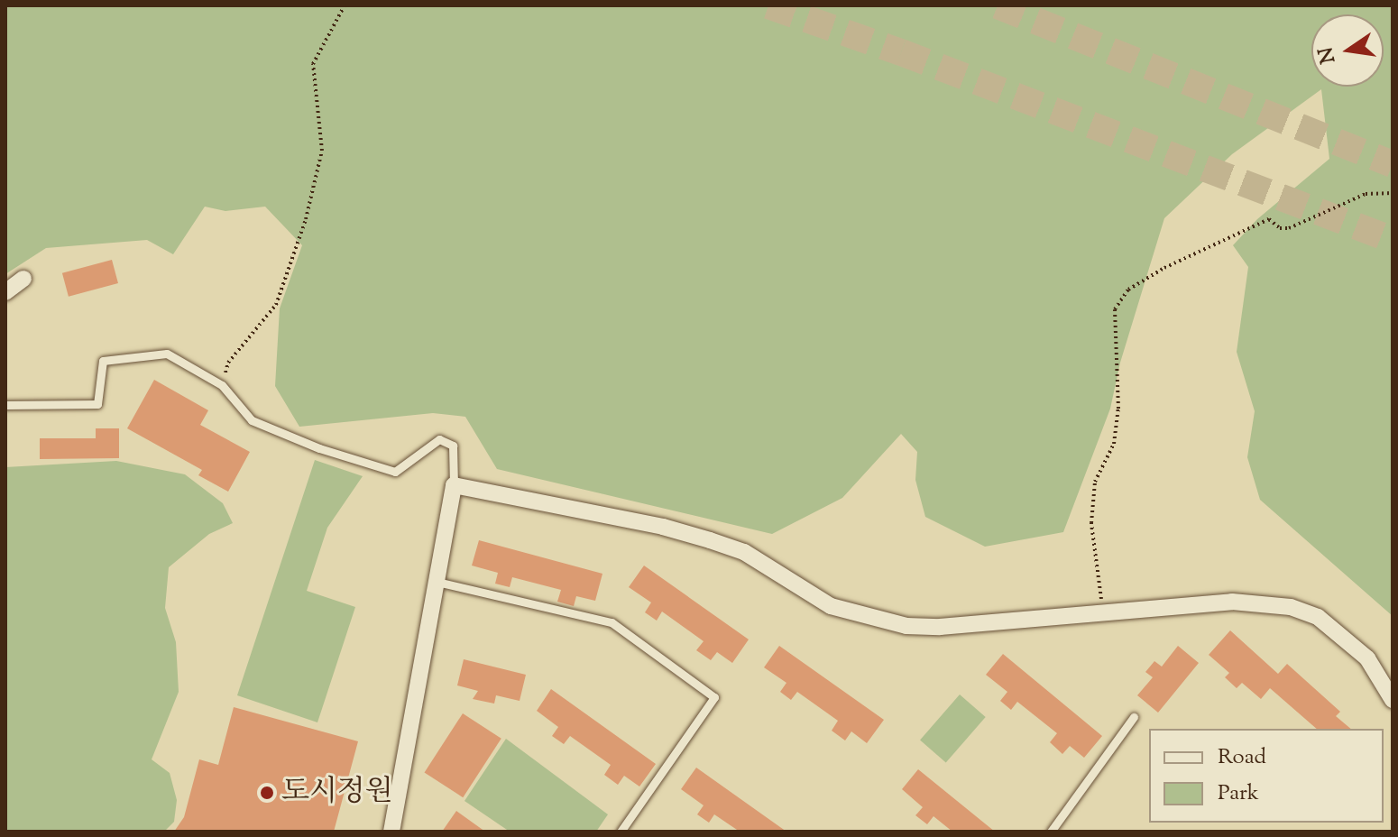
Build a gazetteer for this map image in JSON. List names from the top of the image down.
{
  "places": ["도시정원"],
  "legend": ["Road", "Park"],
  "north": "left"
}
